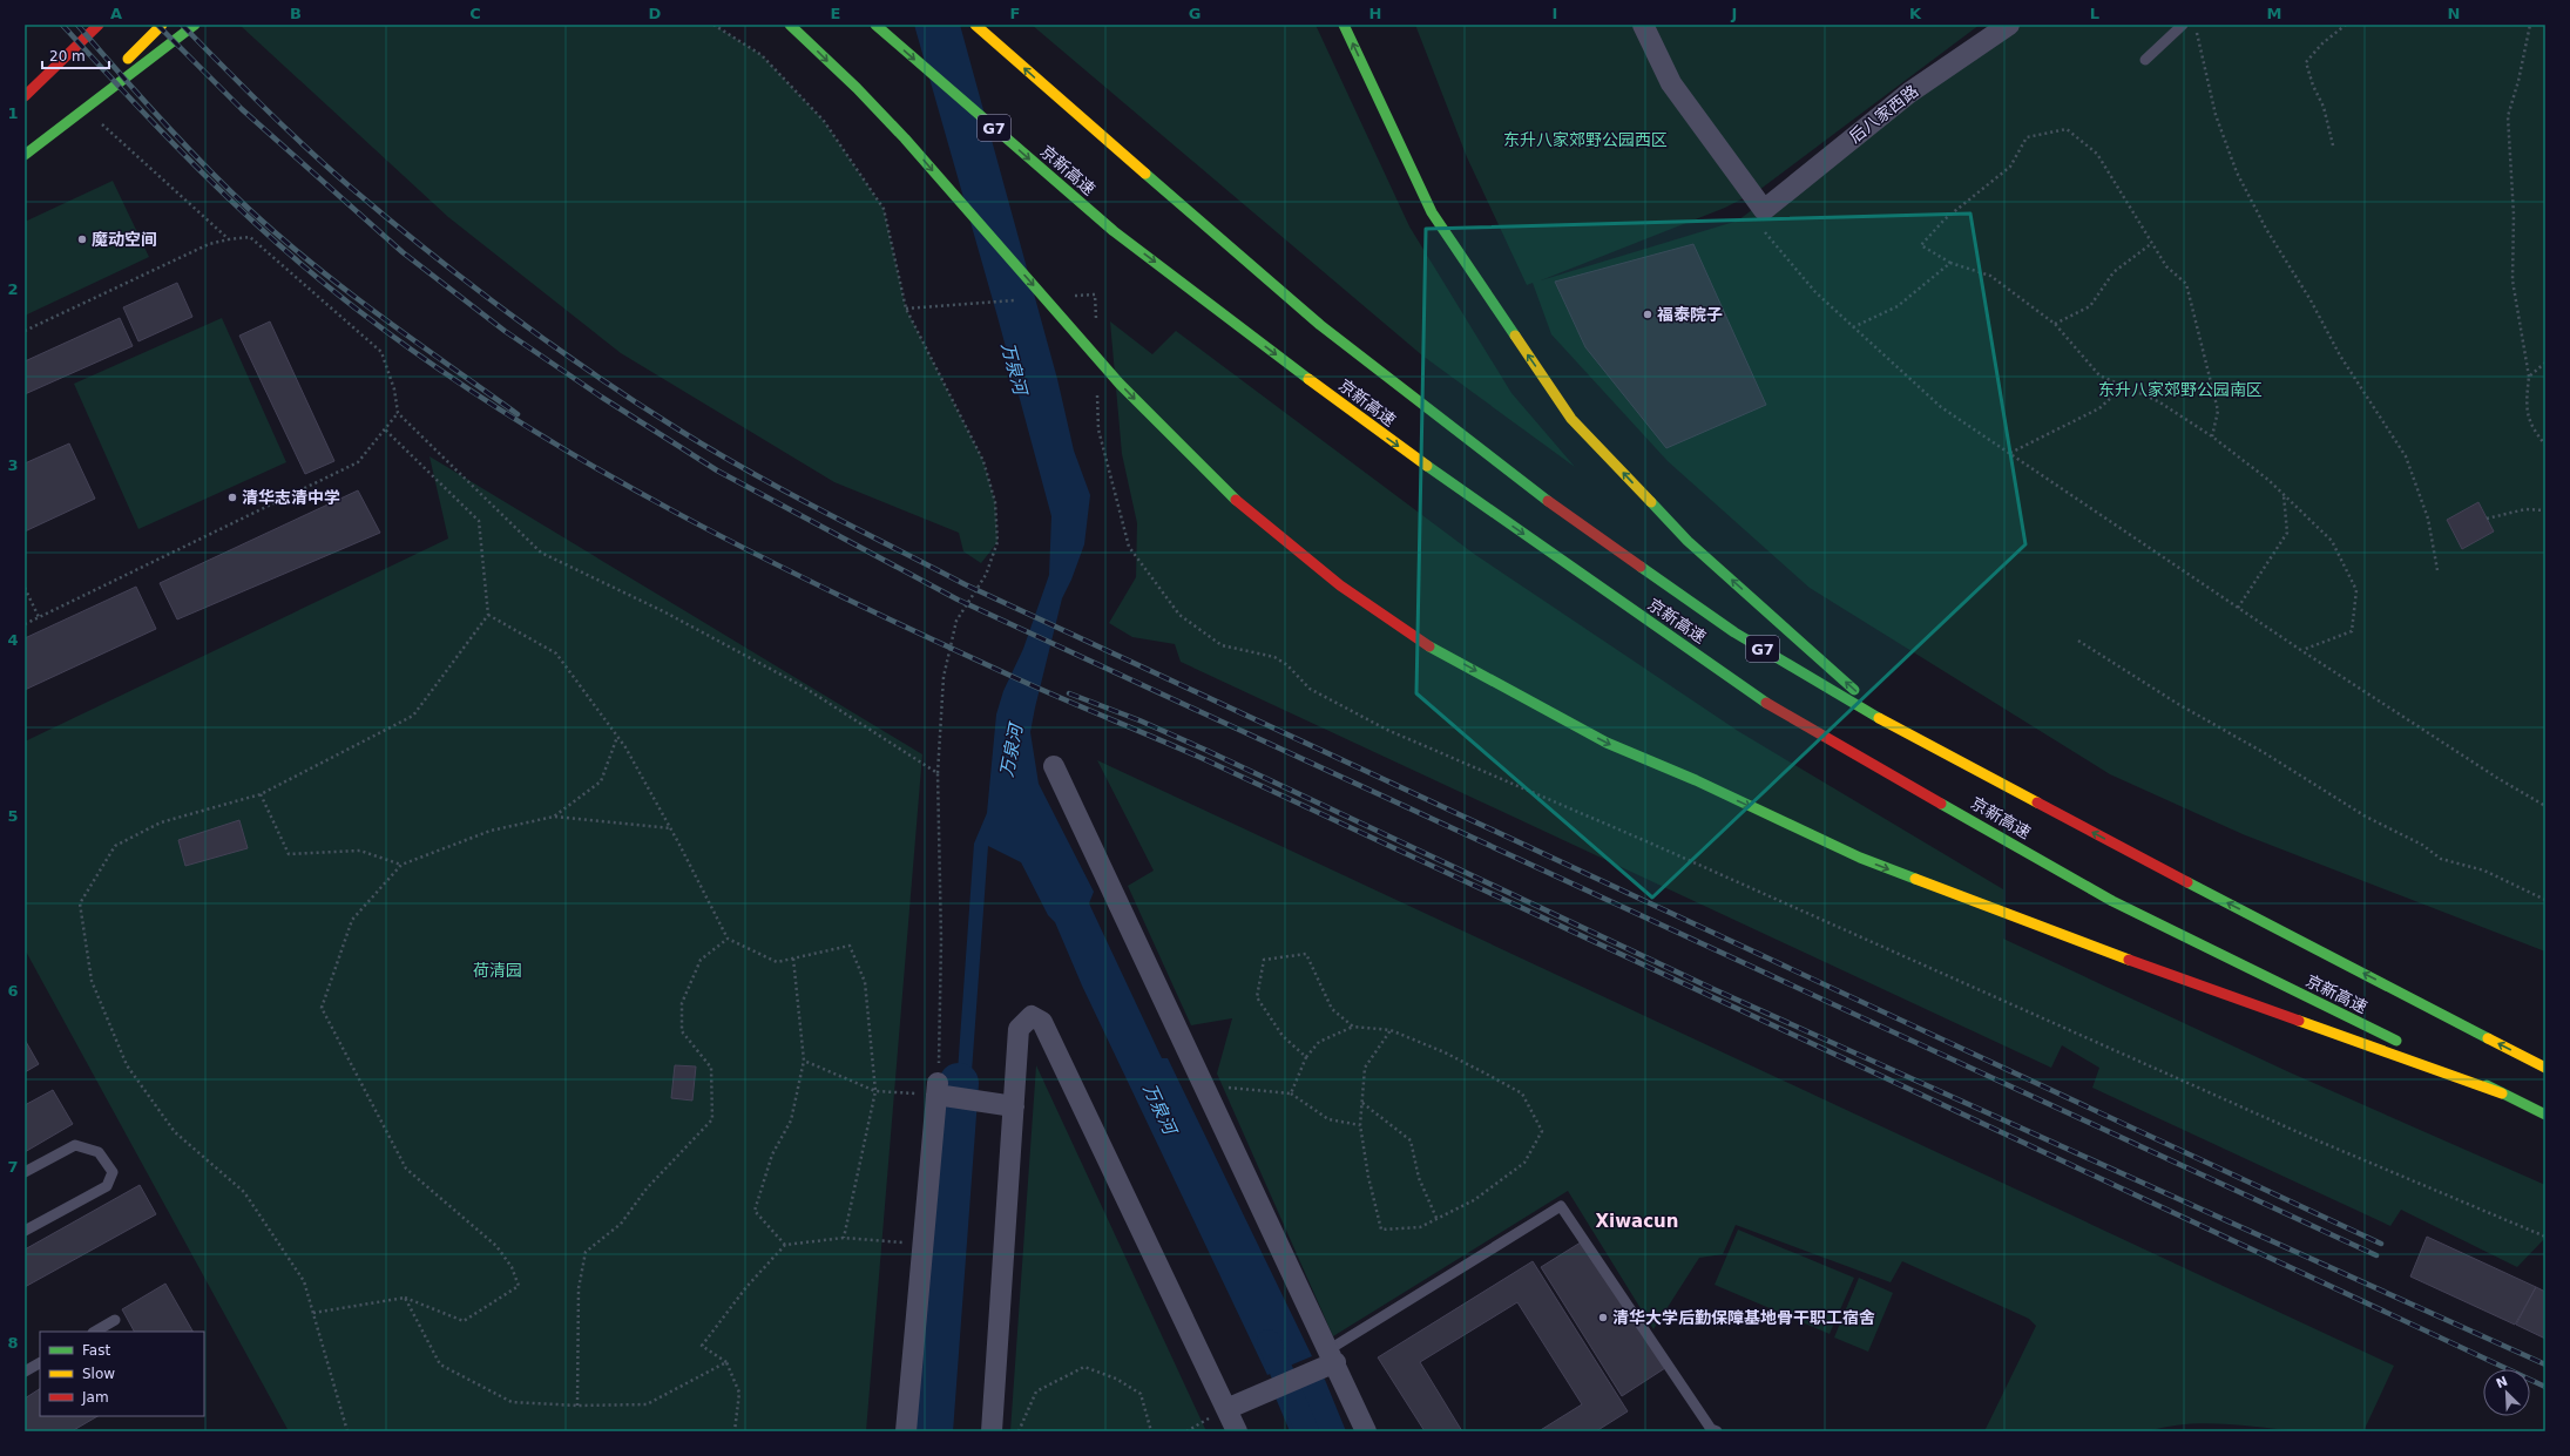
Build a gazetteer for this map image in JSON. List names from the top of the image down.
{
  "streets": {
    "highway": ["G7", "京新高速"],
    "street": ["后八家西路"]
  },
  "districts": ["Xiwacun"],
  "water": ["万泉河"],
  "parks": ["东升八家郊野公园西区", "东升八家郊野公园南区", "荷清园"],
  "places": [
    "魔动空间",
    "福泰院子",
    "清华志清中学",
    "清华大学后勤保障基地骨干职工宿舍"
  ],
  "legend": ["Fast", "Slow", "Jam"],
  "scale_bar": "20 m",
  "north": "top left",
  "grid": {
    "columns": [
      "A",
      "B",
      "C",
      "D",
      "E",
      "F",
      "G",
      "H",
      "I",
      "J",
      "K",
      "L",
      "M",
      "N"
    ],
    "rows": [
      "1",
      "2",
      "3",
      "4",
      "5",
      "6",
      "7",
      "8"
    ]
  }
}
